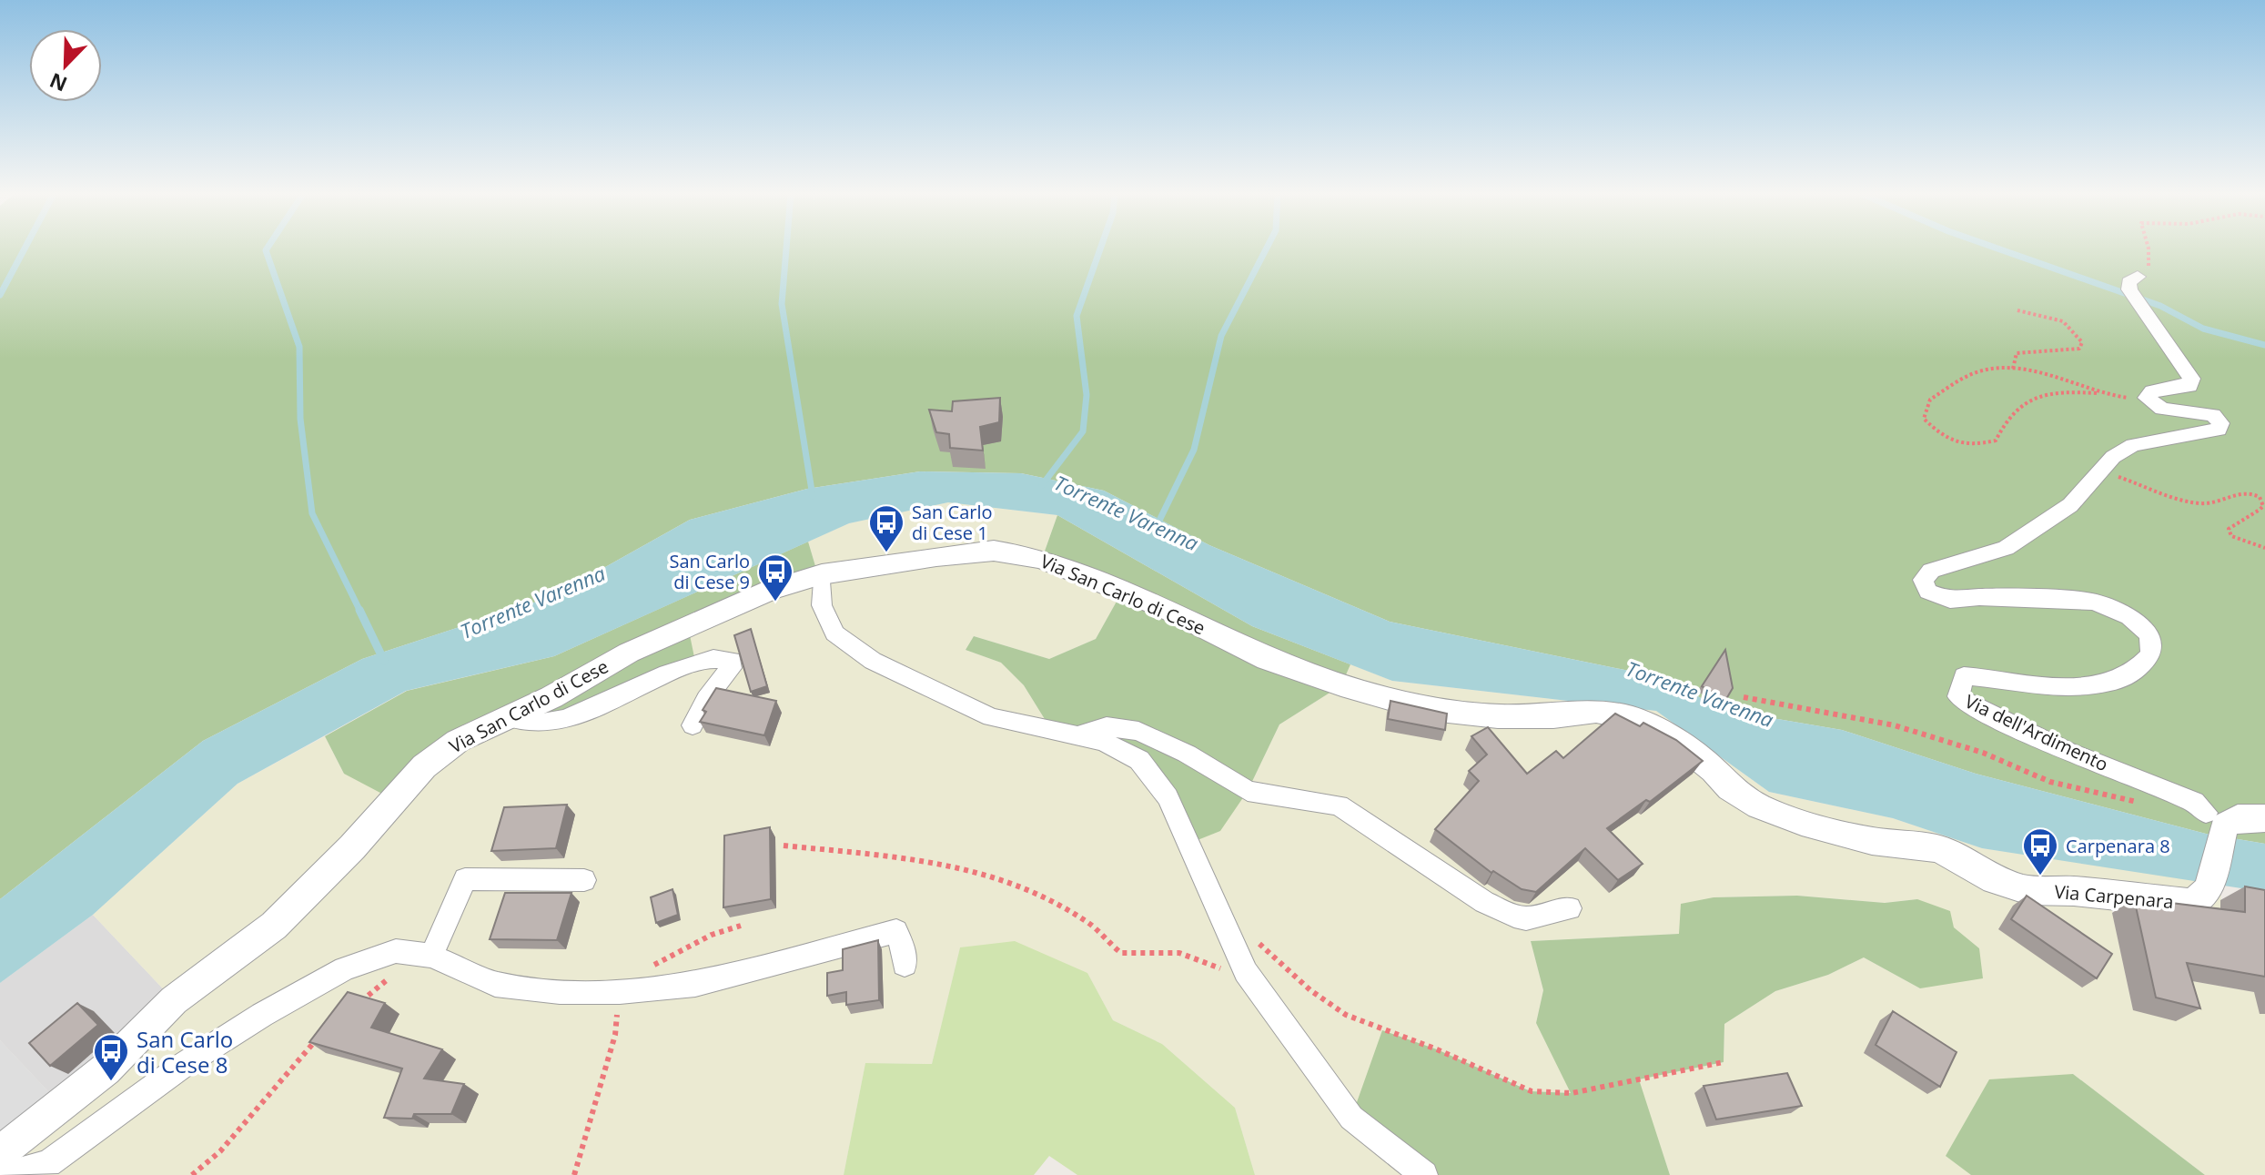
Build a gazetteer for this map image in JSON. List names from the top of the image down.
{
  "streets": {
    "street": ["Via San Carlo di Cese", "Via dell'Ardimento", "Via Carpenara"]
  },
  "crossings": [
    ["Via San Carlo di Cese", "Via Carpenara"],
    ["Via dell'Ardimento", "Via Carpenara"]
  ],
  "water": ["Torrente Varenna"],
  "places": {
    "bus stop": [
      "San Carlo di Cese 1",
      "San Carlo di Cese 9",
      "Carpenara 8",
      "San Carlo di Cese 8"
    ]
  },
  "north": "bottom left"
}
